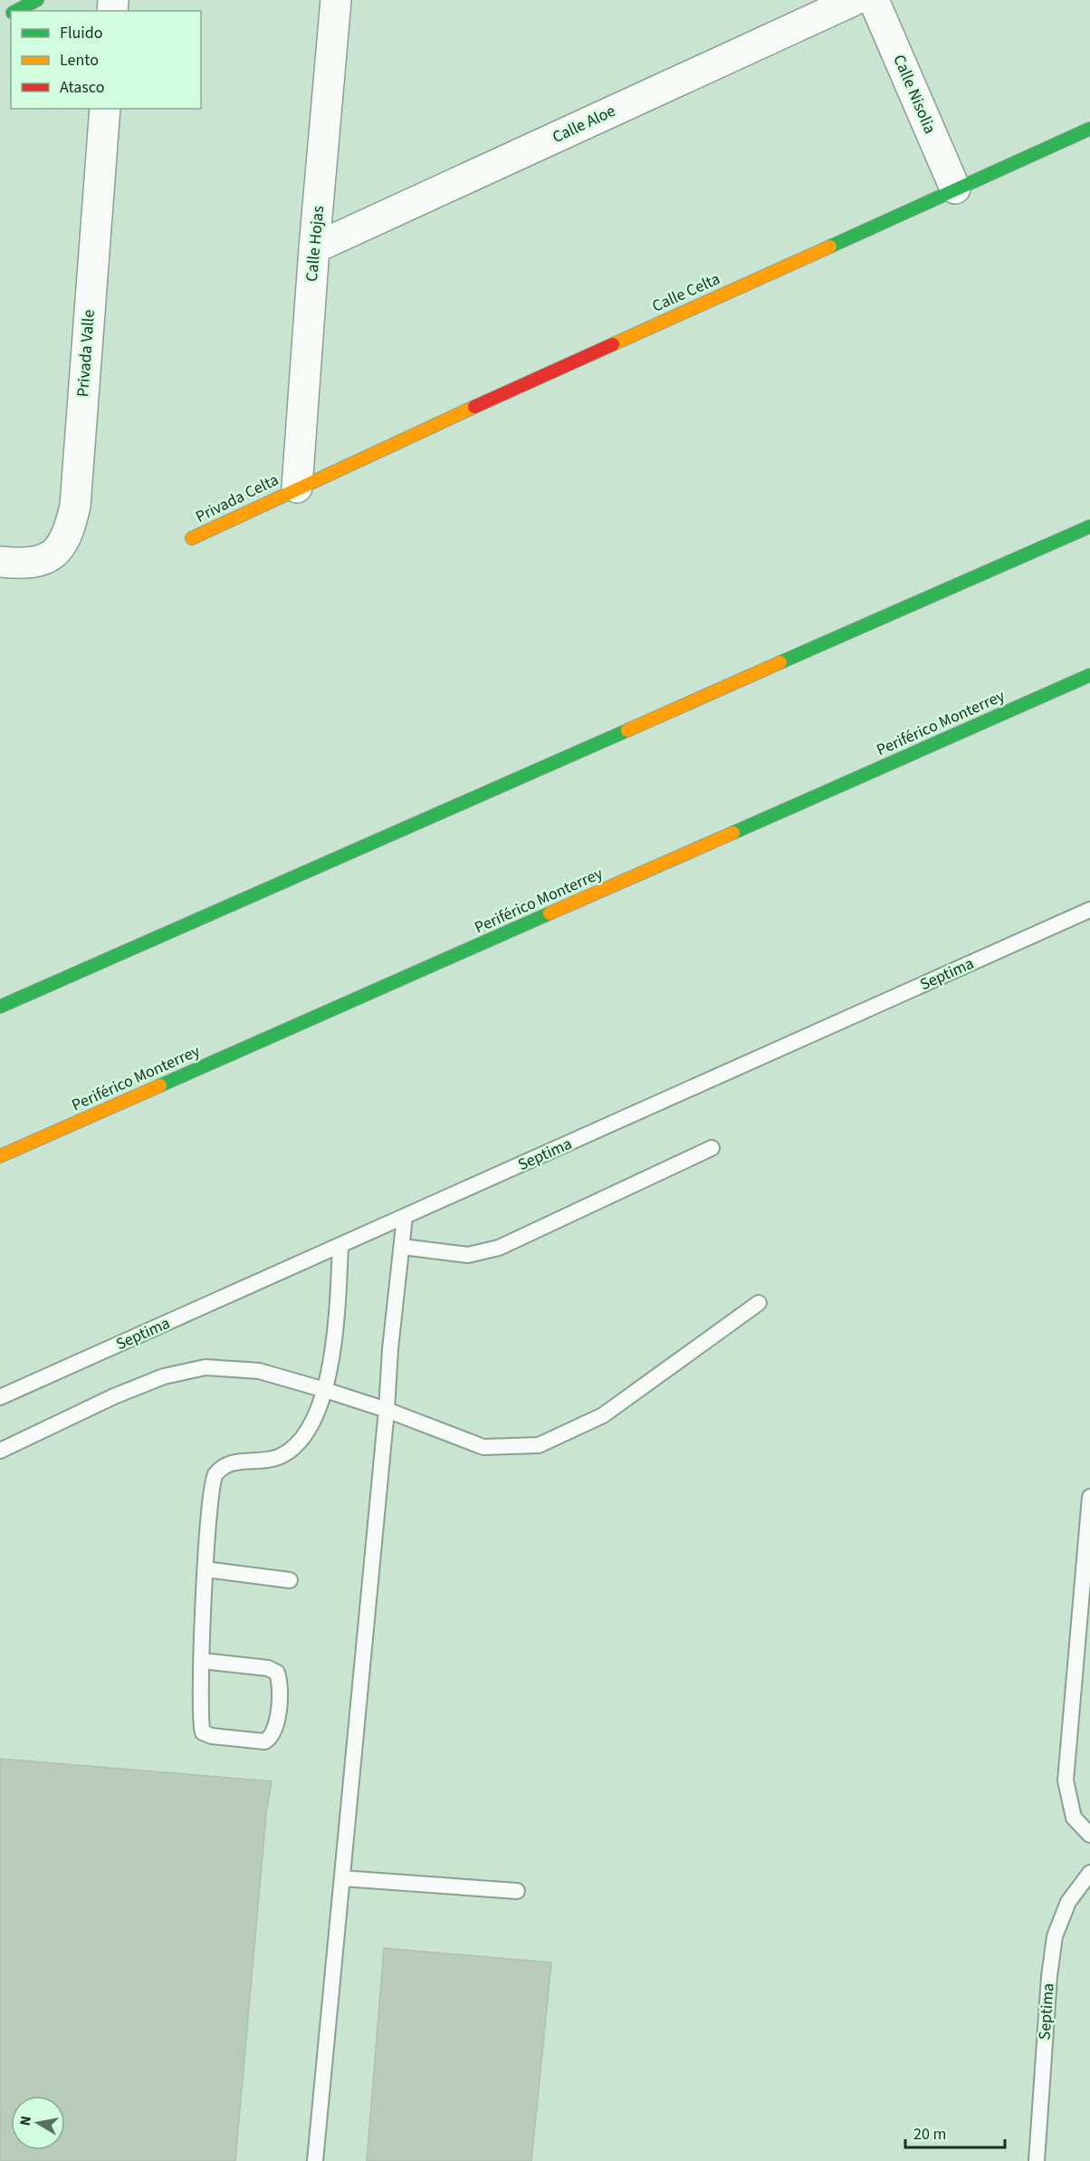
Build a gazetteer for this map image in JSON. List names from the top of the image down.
{
  "streets": {
    "main road": ["Calle Celta", "Privada Celta", "Periférico Monterrey"],
    "street": [
      "Calle Nisolia",
      "Calle Aloe",
      "Calle Hojas",
      "Privada Valle"
    ],
    "lane": ["Septima"]
  },
  "crossings": [
    ["Calle Nisolia", "Calle Celta"],
    ["Calle Aloe", "Calle Hojas"],
    ["Calle Hojas", "Calle Celta"],
    ["Calle Hojas", "Privada Celta"],
    ["Calle Celta", "Privada Celta"]
  ],
  "legend": ["Fluido", "Lento", "Atasco"],
  "scale_bar": "20 m",
  "north": "left"
}
